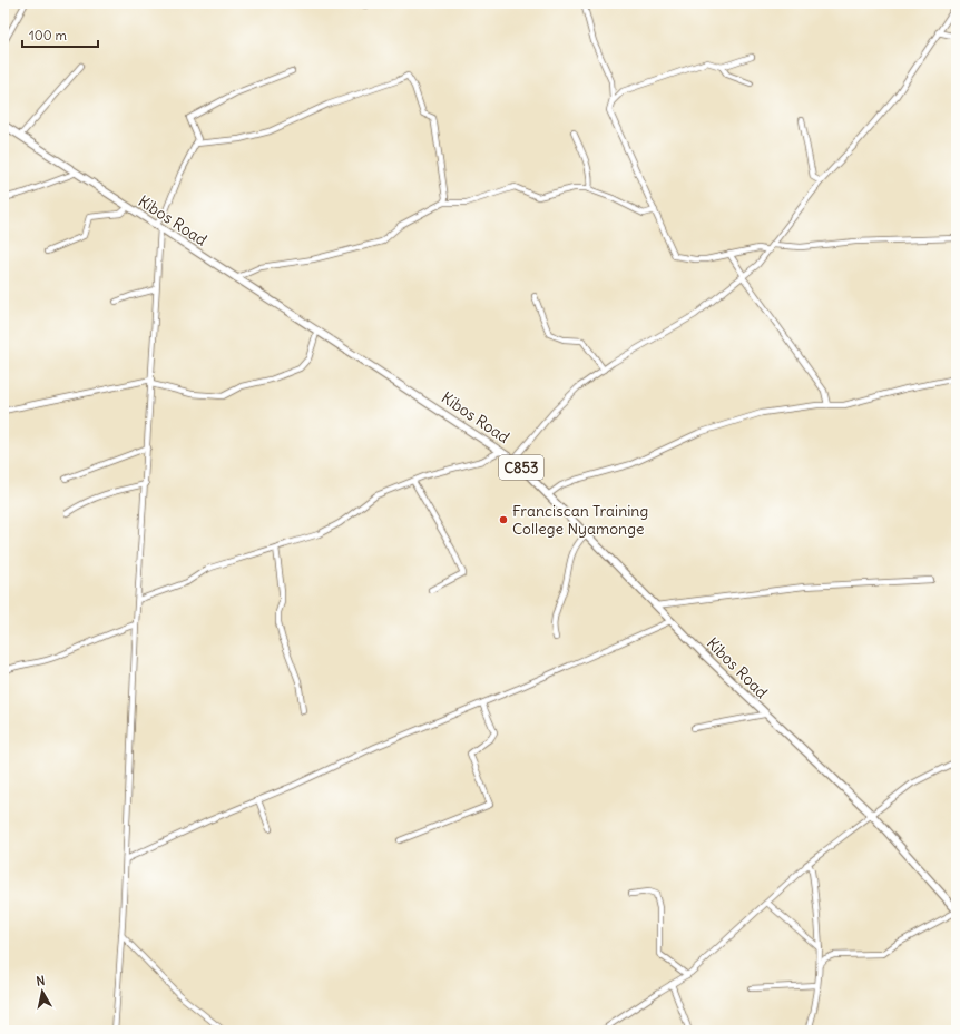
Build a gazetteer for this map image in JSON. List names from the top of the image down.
{
  "streets": {
    "main road": ["Kibos Road", "C853"]
  },
  "places": ["Franciscan Training College Nyamonge"],
  "scale_bar": "100 m",
  "north": "top"
}
